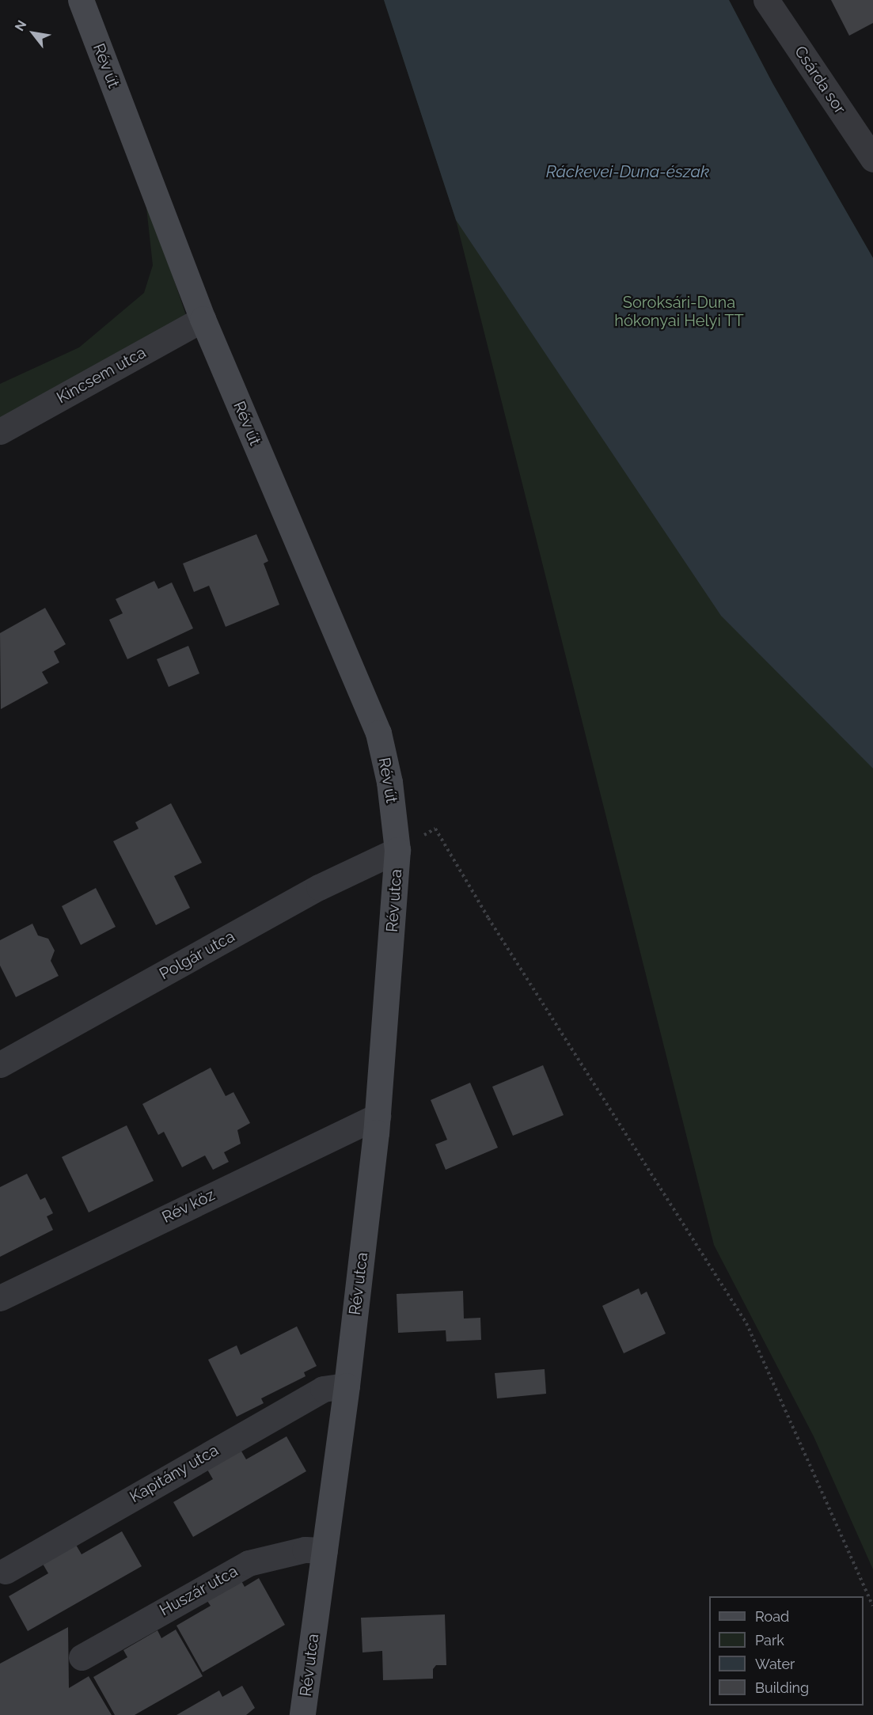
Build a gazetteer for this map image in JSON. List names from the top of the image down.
{
  "streets": {
    "street": [
      "Rév út",
      "Csárda sor",
      "Kincsem utca",
      "Rév utca",
      "Polgár utca",
      "Rév köz",
      "Kapitány utca",
      "Huszár utca"
    ]
  },
  "crossings": [
    ["Rév út", "Kincsem utca"],
    ["Rév út", "Rév utca"],
    ["Rév út", "Polgár utca"],
    ["Rév utca", "Polgár utca"],
    ["Rév utca", "Rév köz"],
    ["Rév utca", "Kapitány utca"],
    ["Rév utca", "Huszár utca"]
  ],
  "water": ["Ráckevei-Duna-észak"],
  "parks": ["Soroksári-Duna hókonyai Helyi TT"],
  "legend": [
    "Road",
    "Park",
    "Water",
    "Building"
  ],
  "north": "top left"
}
